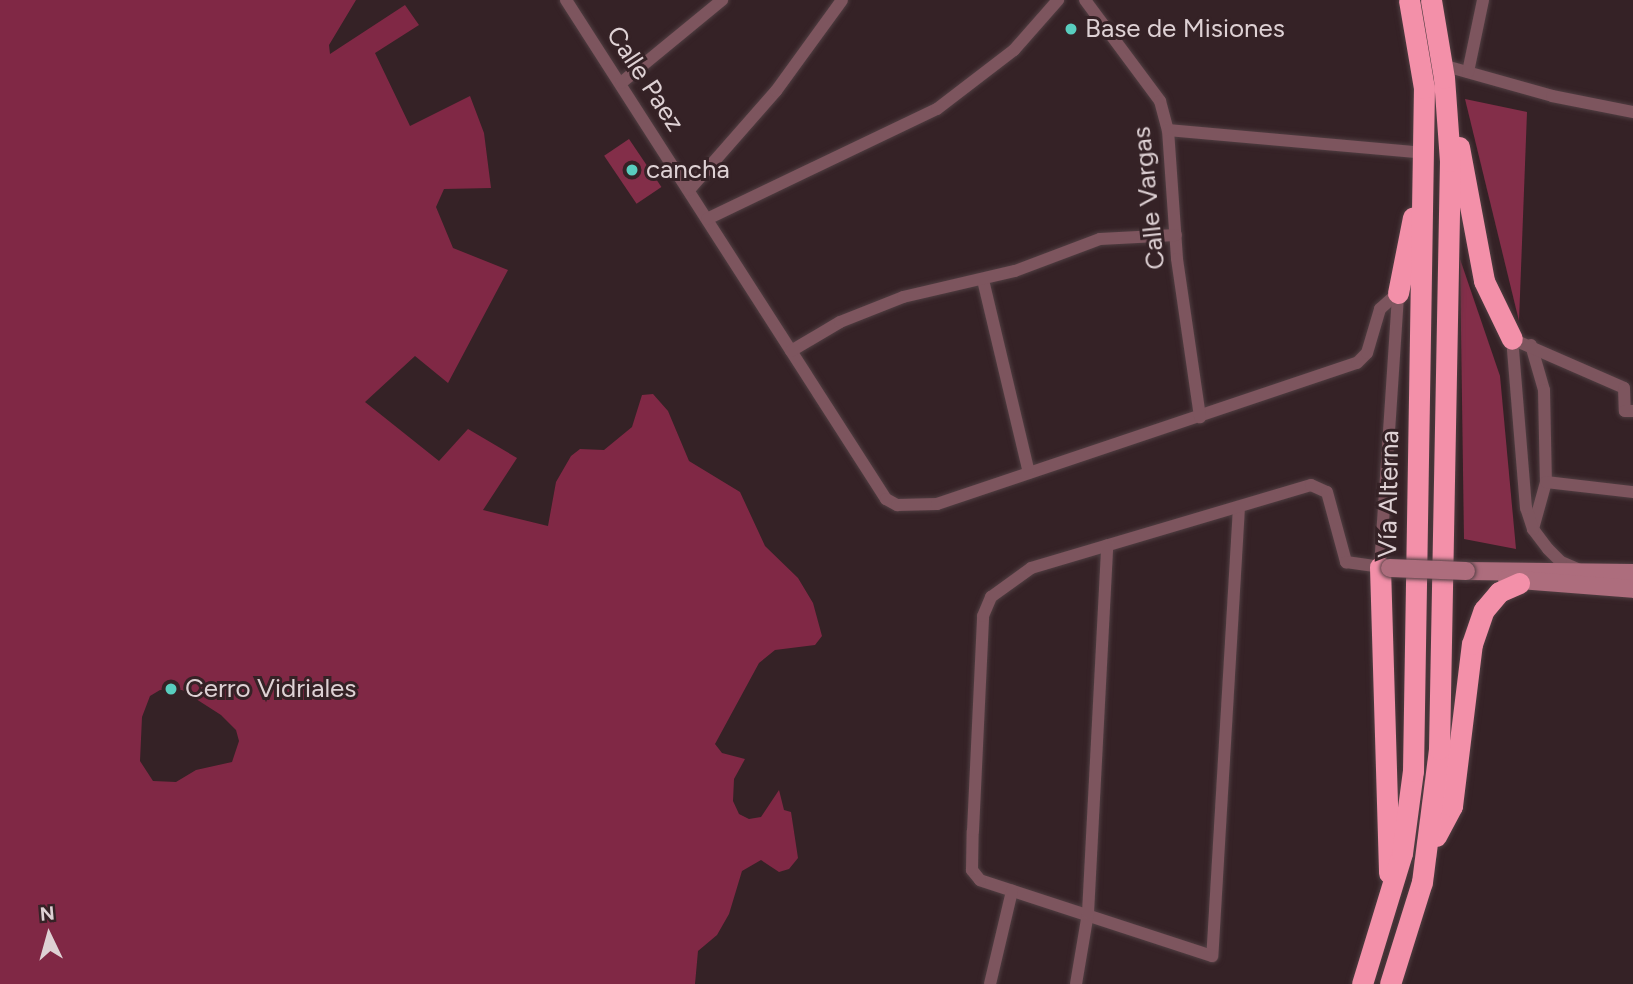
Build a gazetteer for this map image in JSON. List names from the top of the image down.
{
  "streets": {
    "highway": ["Vía Alterna"],
    "street": ["Calle Paez", "Calle Vargas"]
  },
  "places": ["Base de Misiones", "cancha", "Cerro Vidriales"],
  "north": "top"
}
